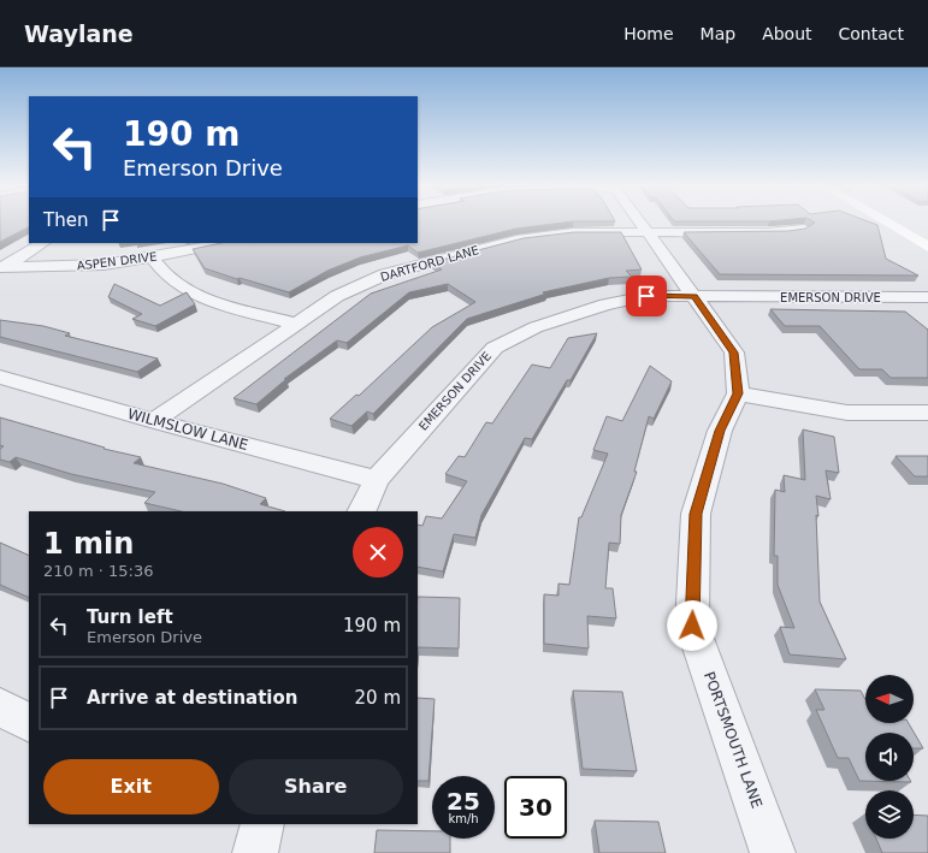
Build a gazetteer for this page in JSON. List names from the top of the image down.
{
  "streets": {
    "street": [
      "ASPEN DRIVE",
      "DARTFORD LANE",
      "EMERSON DRIVE",
      "WILMSLOW LANE",
      "PORTSMOUTH LANE"
    ]
  },
  "crossings": [
    ["DARTFORD LANE", "WILMSLOW LANE"],
    ["EMERSON DRIVE", "WILMSLOW LANE"]
  ],
  "north": "left",
  "page": {
    "header": "Waylane",
    "nav": [
      "Home",
      "Map",
      "About",
      "Contact"
    ],
    "turn": ["190 m", "Emerson Drive"],
    "then": "Then",
    "heading": ["1 min", "210 m · 15:36"],
    "list": [
      {
        "name": "Turn left",
        "note": "Emerson Drive",
        "value": "190 m"
      },
      {
        "name": "Arrive at destination",
        "value": "20 m"
      }
    ],
    "buttons": ["Exit", "Share"],
    "speed": "25 km/h",
    "limit": "30"
  }
}
